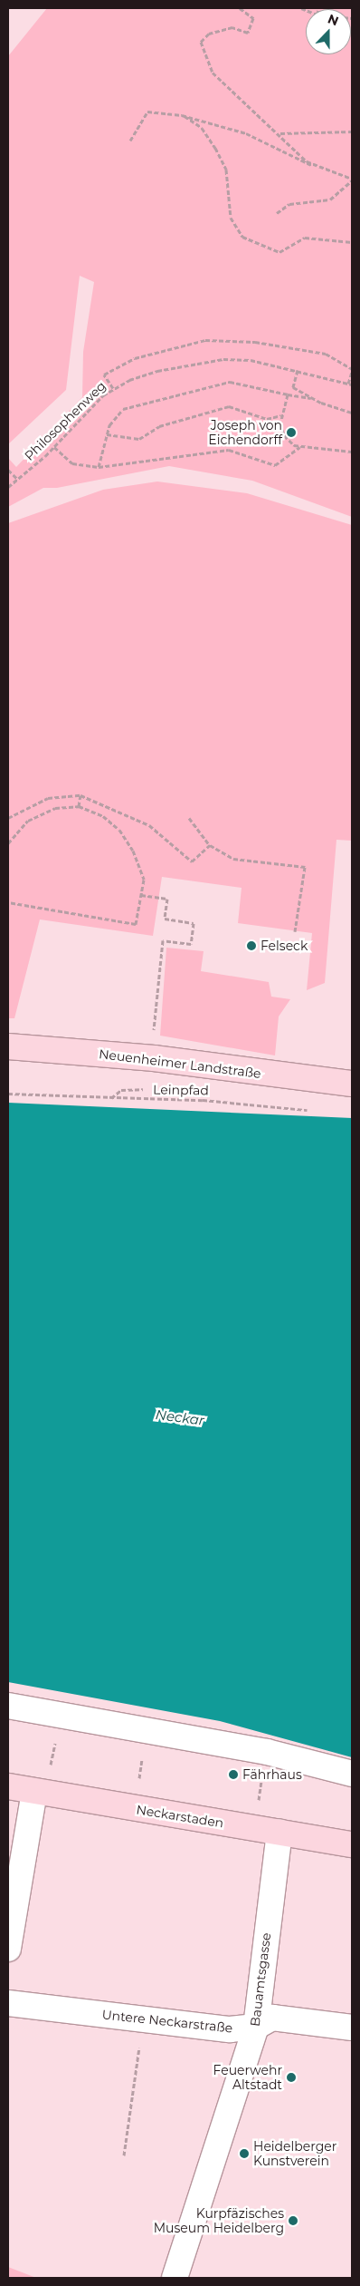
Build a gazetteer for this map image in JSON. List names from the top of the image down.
{
  "streets": {
    "main road": ["Neuenheimer Landstraße", "Neckarstaden"],
    "street": ["Bauamtsgasse", "Untere Neckarstraße"],
    "path": ["Philosophenweg", "Leinpfad"]
  },
  "crossings": [
    ["Neckarstaden", "Bauamtsgasse"],
    ["Bauamtsgasse", "Untere Neckarstraße"]
  ],
  "water": ["Neckar"],
  "places": [
    "Joseph von Eichendorff",
    "Felseck",
    "Fährhaus",
    "Feuerwehr Altstadt",
    "Heidelberger Kunstverein",
    "Kurpfäzisches Museum Heidelberg"
  ],
  "north": "top"
}
